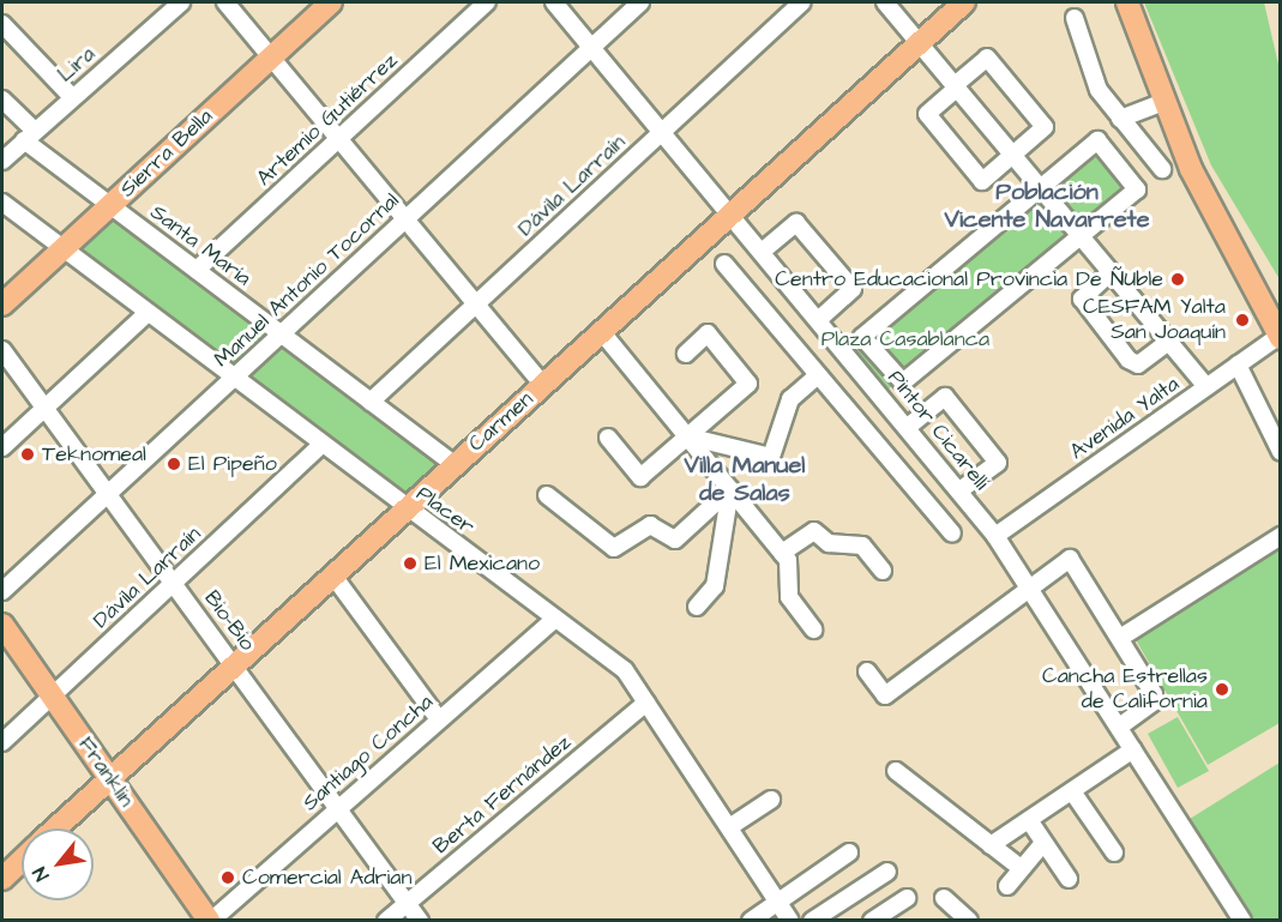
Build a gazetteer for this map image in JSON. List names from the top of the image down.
{
  "streets": {
    "main road": ["Sierra Bella", "Carmen", "Franklin"],
    "street": [
      "Lira",
      "Artemio Gutiérrez",
      "Dávila Larraín",
      "Santa María",
      "Manuel Antonio Tocornal",
      "Avenida Yalta",
      "Pintor Cicarelli",
      "Placer",
      "Bio-Bio",
      "Santiago Concha",
      "Berta Fernández"
    ]
  },
  "crossings": [
    ["Lira", "Santa María"],
    ["Artemio Gutiérrez", "Santa María"],
    ["Sierra Bella", "Santa María"],
    ["Sierra Bella", "Placer"],
    ["Dávila Larraín", "Santa María"],
    ["Dávila Larraín", "Pintor Cicarelli"],
    ["Dávila Larraín", "Placer"],
    ["Dávila Larraín", "Bio-Bio"],
    ["Dávila Larraín", "Franklin"],
    ["Santa María", "Manuel Antonio Tocornal"],
    ["Santa María", "Carmen"],
    ["Manuel Antonio Tocornal", "Pintor Cicarelli"],
    ["Manuel Antonio Tocornal", "Placer"],
    ["Manuel Antonio Tocornal", "Bio-Bio"],
    ["Avenida Yalta", "Pintor Cicarelli"],
    ["Carmen", "Pintor Cicarelli"],
    ["Carmen", "Placer"],
    ["Carmen", "Bio-Bio"],
    ["Carmen", "Franklin"],
    ["Placer", "Santiago Concha"],
    ["Placer", "Berta Fernández"],
    ["Bio-Bio", "Santiago Concha"],
    ["Bio-Bio", "Berta Fernández"],
    ["Santiago Concha", "Franklin"]
  ],
  "districts": ["Población Vicente Navarrete", "Villa Manuel de Salas"],
  "parks": ["Plaza Casablanca"],
  "places": [
    "Centro Educacional Provincia De ÑUble",
    "CESFAM Yalta San Joaquín",
    "Teknomeal",
    "El Pipeño",
    "El Mexicano",
    "Cancha Estrellas de California",
    "Comercial Adrian"
  ],
  "north": "bottom left"
}
